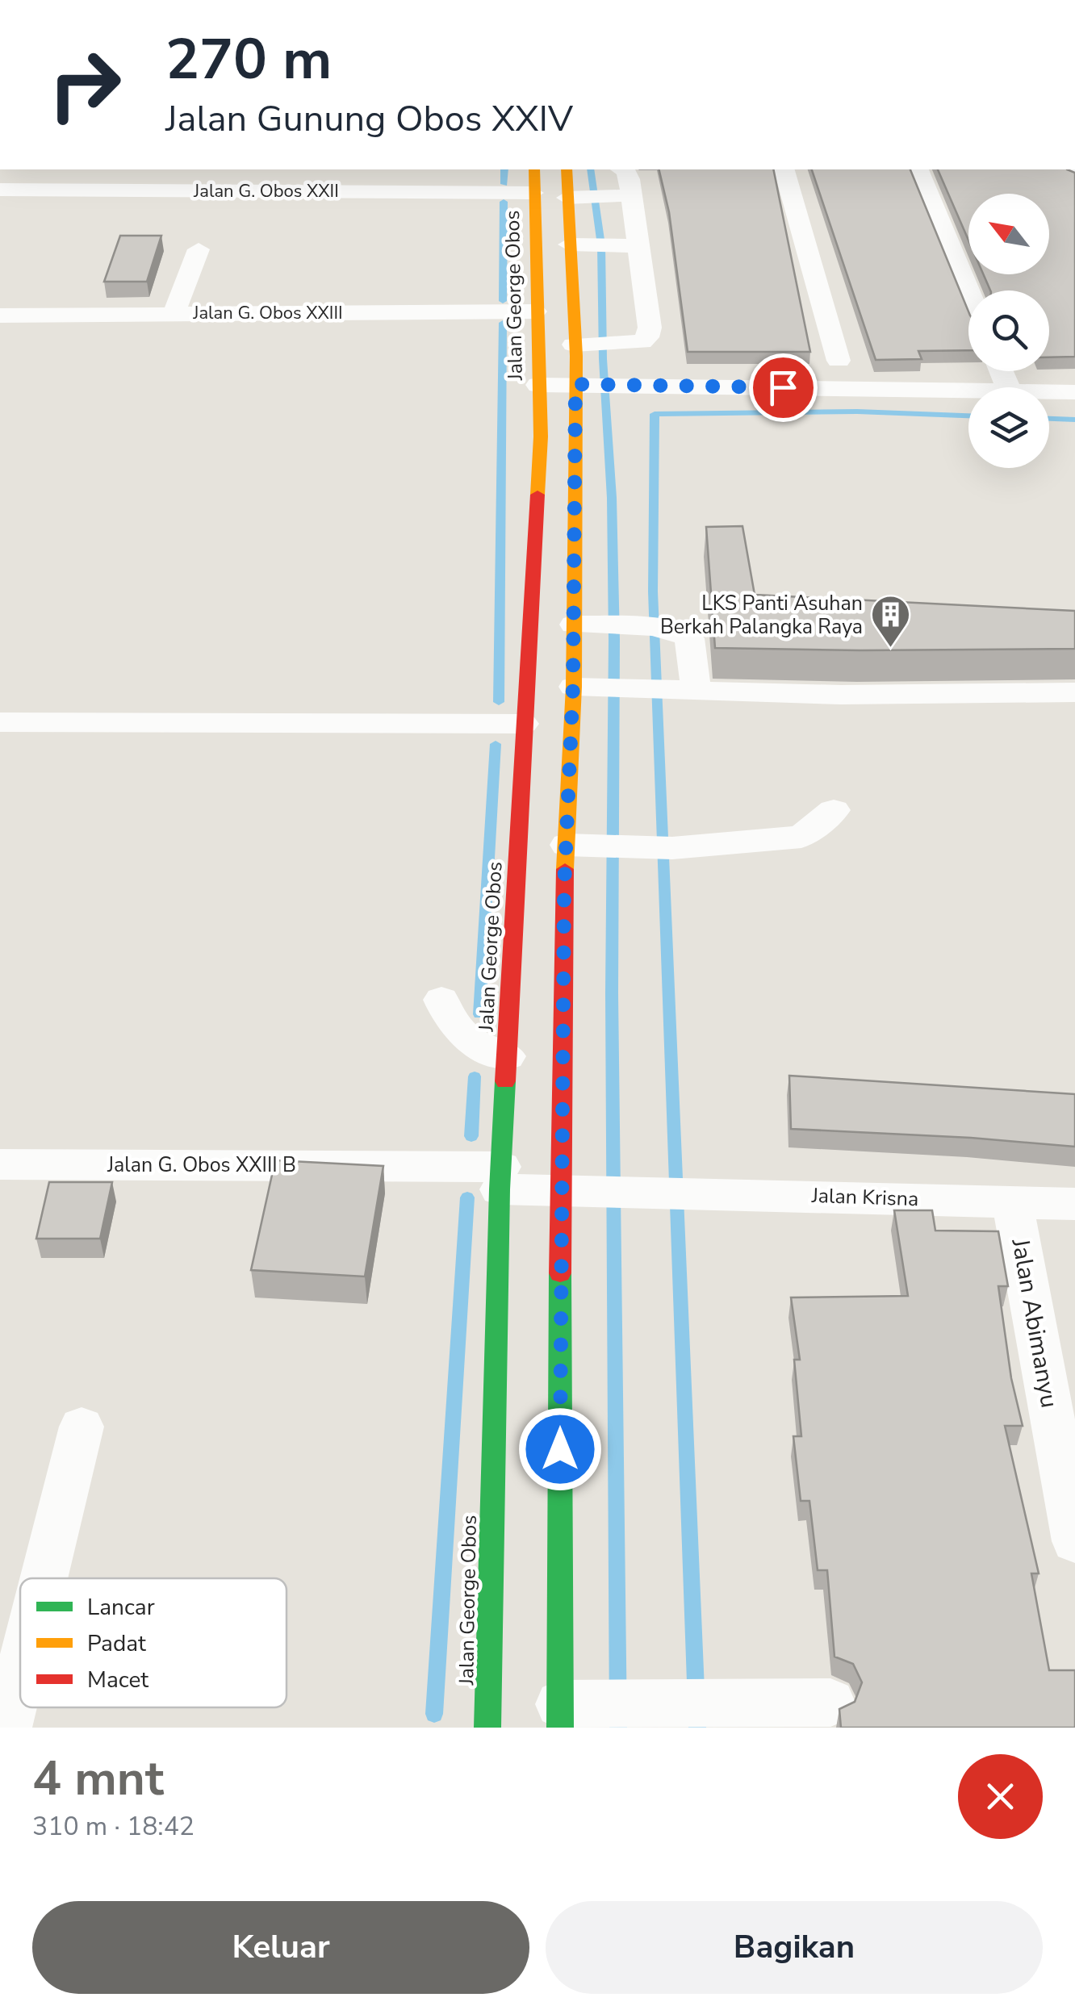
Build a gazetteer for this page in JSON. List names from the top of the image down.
{
  "streets": {
    "main road": ["Jalan George Obos"],
    "street": [
      "Jalan G. Obos XXII",
      "Jalan G. Obos XXIII",
      "Jalan G. Obos XXIII B",
      "Jalan Krisna",
      "Jalan Abimanyu"
    ]
  },
  "crossings": [
    ["Jalan G. Obos XXII", "Jalan George Obos"],
    ["Jalan George Obos", "Jalan G. Obos XXIII"],
    ["Jalan George Obos", "Jalan G. Obos XXIII B"],
    ["Jalan G. Obos XXIII B", "Jalan Krisna"],
    ["Jalan Krisna", "Jalan Abimanyu"]
  ],
  "places": {
    "building": ["LKS Panti Asuhan Berkah Palangka Raya"]
  },
  "legend": ["Lancar", "Padat", "Macet"],
  "north": "top left",
  "page": {
    "turn": ["270 m", "Jalan Gunung Obos XXIV"],
    "heading": ["4 mnt", "310 m · 18:42"],
    "buttons": ["Keluar", "Bagikan"]
  }
}
